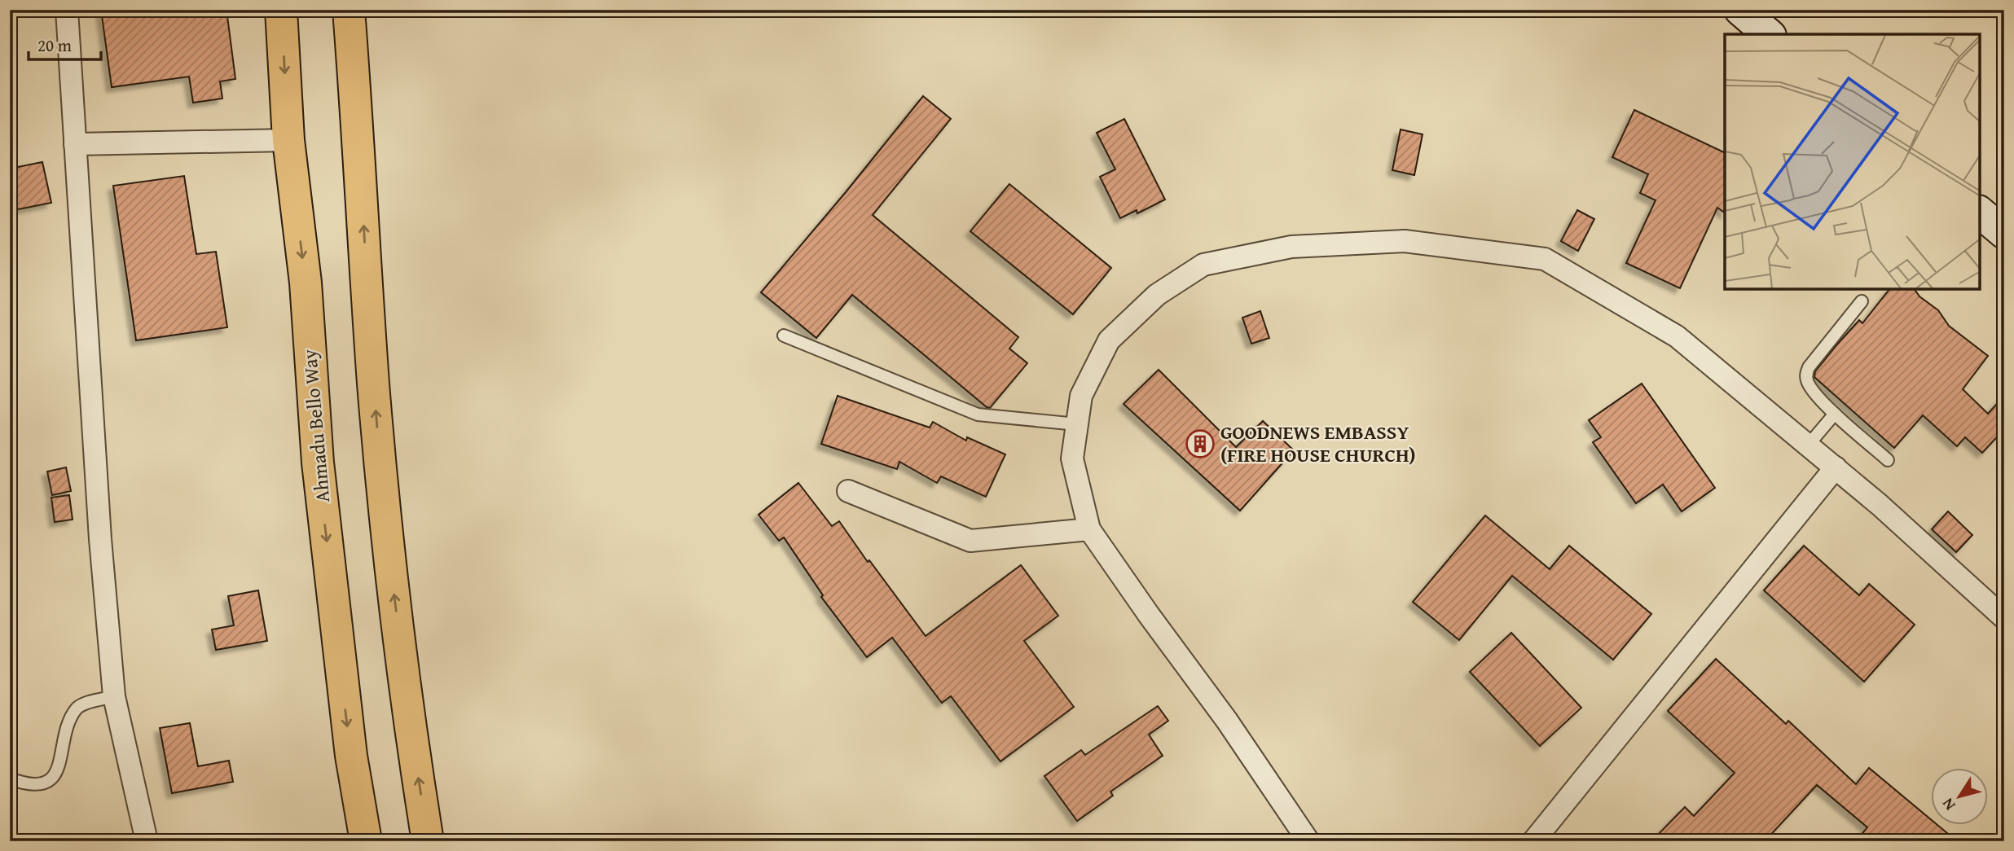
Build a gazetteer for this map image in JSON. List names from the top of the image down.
{
  "streets": {
    "main road": ["Ahmadu Bello Way"]
  },
  "places": {
    "building": ["GOODNEWS EMBASSY (FIRE HOUSE CHURCH)"]
  },
  "scale_bar": "20 m",
  "north": "bottom left"
}
